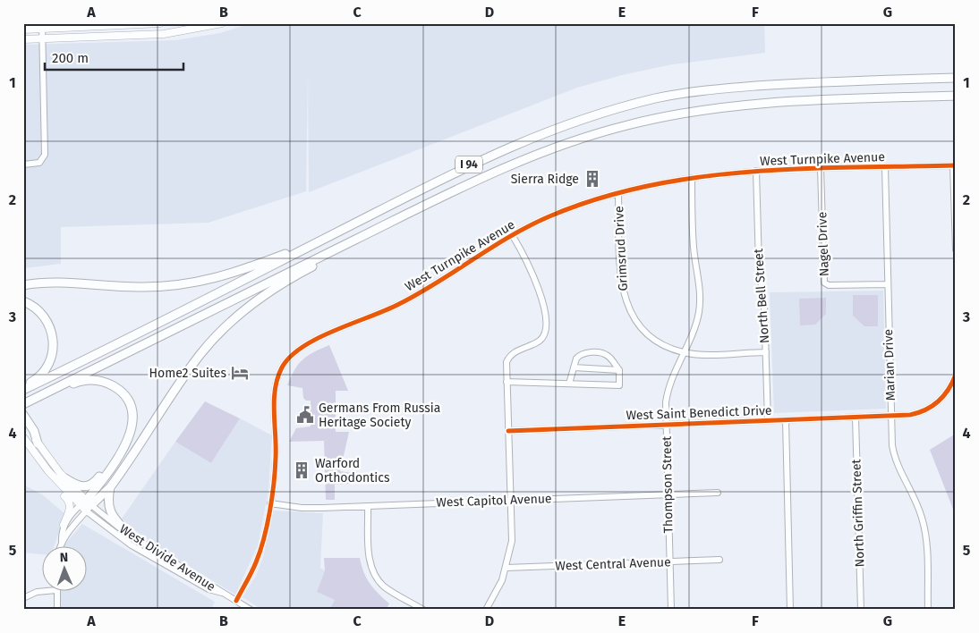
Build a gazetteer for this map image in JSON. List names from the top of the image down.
{
  "streets": {
    "highway": ["I 94"],
    "main road": ["West Divide Avenue"],
    "street": [
      "West Turnpike Avenue",
      "Nagel Drive",
      "Grimsrud Drive",
      "North Bell Street",
      "Marian Drive",
      "West Saint Benedict Drive",
      "Thompson Street",
      "West Capitol Avenue",
      "North Griffin Street",
      "West Central Avenue"
    ]
  },
  "crossings": [
    ["West Turnpike Avenue", "Nagel Drive"],
    ["West Turnpike Avenue", "Grimsrud Drive"],
    ["West Turnpike Avenue", "North Bell Street"],
    ["West Turnpike Avenue", "Marian Drive"],
    ["West Turnpike Avenue", "Thompson Street"],
    ["West Turnpike Avenue", "West Capitol Avenue"],
    ["West Turnpike Avenue", "West Divide Avenue"],
    ["Nagel Drive", "Marian Drive"],
    ["Grimsrud Drive", "North Bell Street"],
    ["Grimsrud Drive", "Thompson Street"],
    ["North Bell Street", "West Saint Benedict Drive"],
    ["Marian Drive", "West Saint Benedict Drive"],
    ["West Saint Benedict Drive", "Thompson Street"],
    ["West Saint Benedict Drive", "North Griffin Street"],
    ["Thompson Street", "West Capitol Avenue"],
    ["Thompson Street", "West Central Avenue"]
  ],
  "places": {
    "building": ["Sierra Ridge", "Warford Orthodontics"],
    "hotel": ["Home2 Suites"],
    "public building": ["Germans From Russia Heritage Society"]
  },
  "scale_bar": "200 m",
  "north": "top",
  "grid": {
    "columns": [
      "A",
      "B",
      "C",
      "D",
      "E",
      "F",
      "G"
    ],
    "rows": [
      "1",
      "2",
      "3",
      "4",
      "5"
    ]
  }
}
